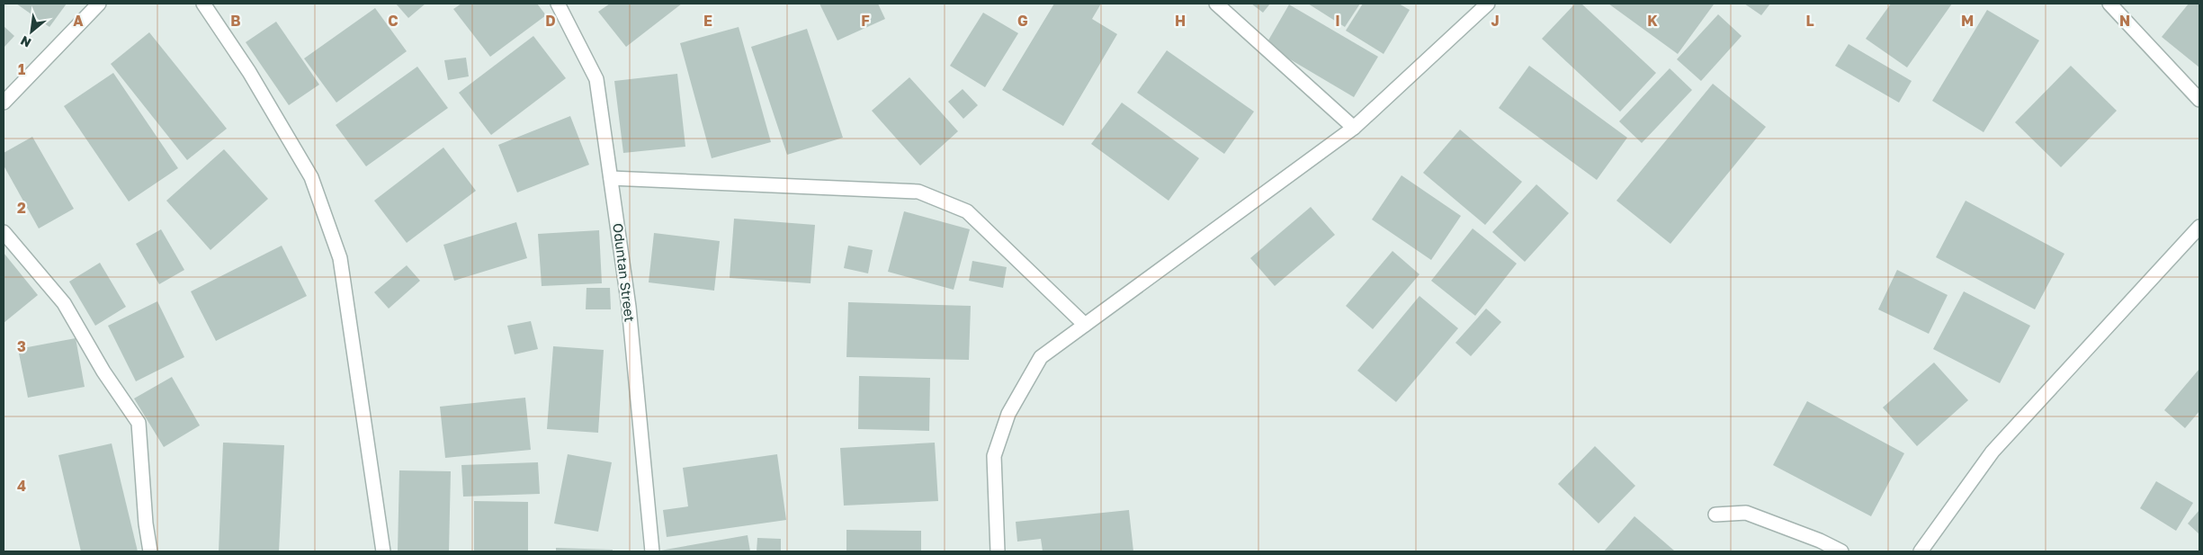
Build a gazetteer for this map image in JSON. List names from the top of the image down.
{
  "streets": {
    "street": ["Oduntan Street"]
  },
  "north": "bottom left",
  "grid": {
    "columns": [
      "A",
      "B",
      "C",
      "D",
      "E",
      "F",
      "G",
      "H",
      "I",
      "J",
      "K",
      "L",
      "M",
      "N"
    ],
    "rows": [
      "1",
      "2",
      "3",
      "4"
    ]
  }
}
